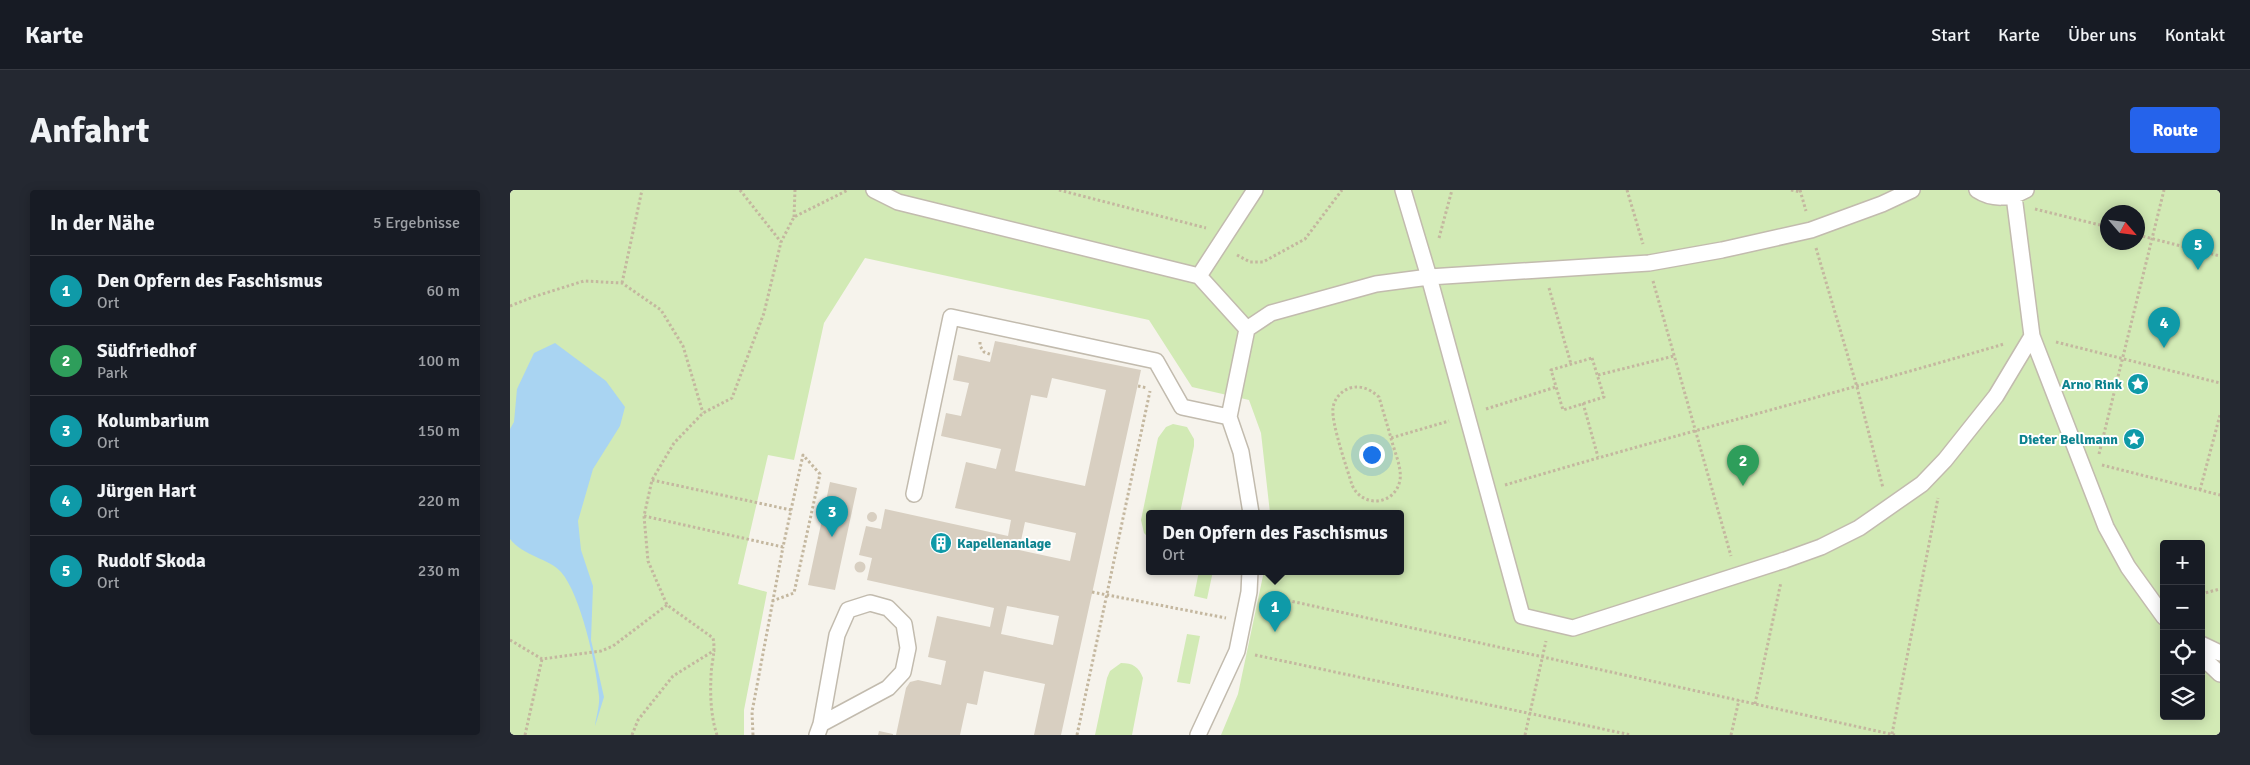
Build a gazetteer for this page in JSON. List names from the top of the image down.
{
  "places": {
    "place": ["Arno Rink", "Dieter Bellmann"],
    "building": ["Kapellenanlage"]
  },
  "north": "bottom right",
  "page": {
    "header": "Karte",
    "nav": [
      "Start",
      "Karte",
      "Über uns",
      "Kontakt"
    ],
    "buttons": "Route",
    "title": "Anfahrt",
    "heading": ["In der Nähe", "5 Ergebnisse"],
    "pins": [
      "5",
      "4",
      "2",
      "3",
      "1"
    ],
    "list": [
      {
        "mark": "1",
        "name": "Den Opfern des Faschismus",
        "note": "Ort",
        "value": "60 m"
      },
      {
        "mark": "2",
        "name": "Südfriedhof",
        "note": "Park",
        "value": "100 m"
      },
      {
        "mark": "3",
        "name": "Kolumbarium",
        "note": "Ort",
        "value": "150 m"
      },
      {
        "mark": "4",
        "name": "Jürgen Hart",
        "note": "Ort",
        "value": "220 m"
      },
      {
        "mark": "5",
        "name": "Rudolf Skoda",
        "note": "Ort",
        "value": "230 m"
      }
    ],
    "popup": ["Den Opfern des Faschismus", "Ort"],
    "map_buttons": ["+", "−"]
  }
}
